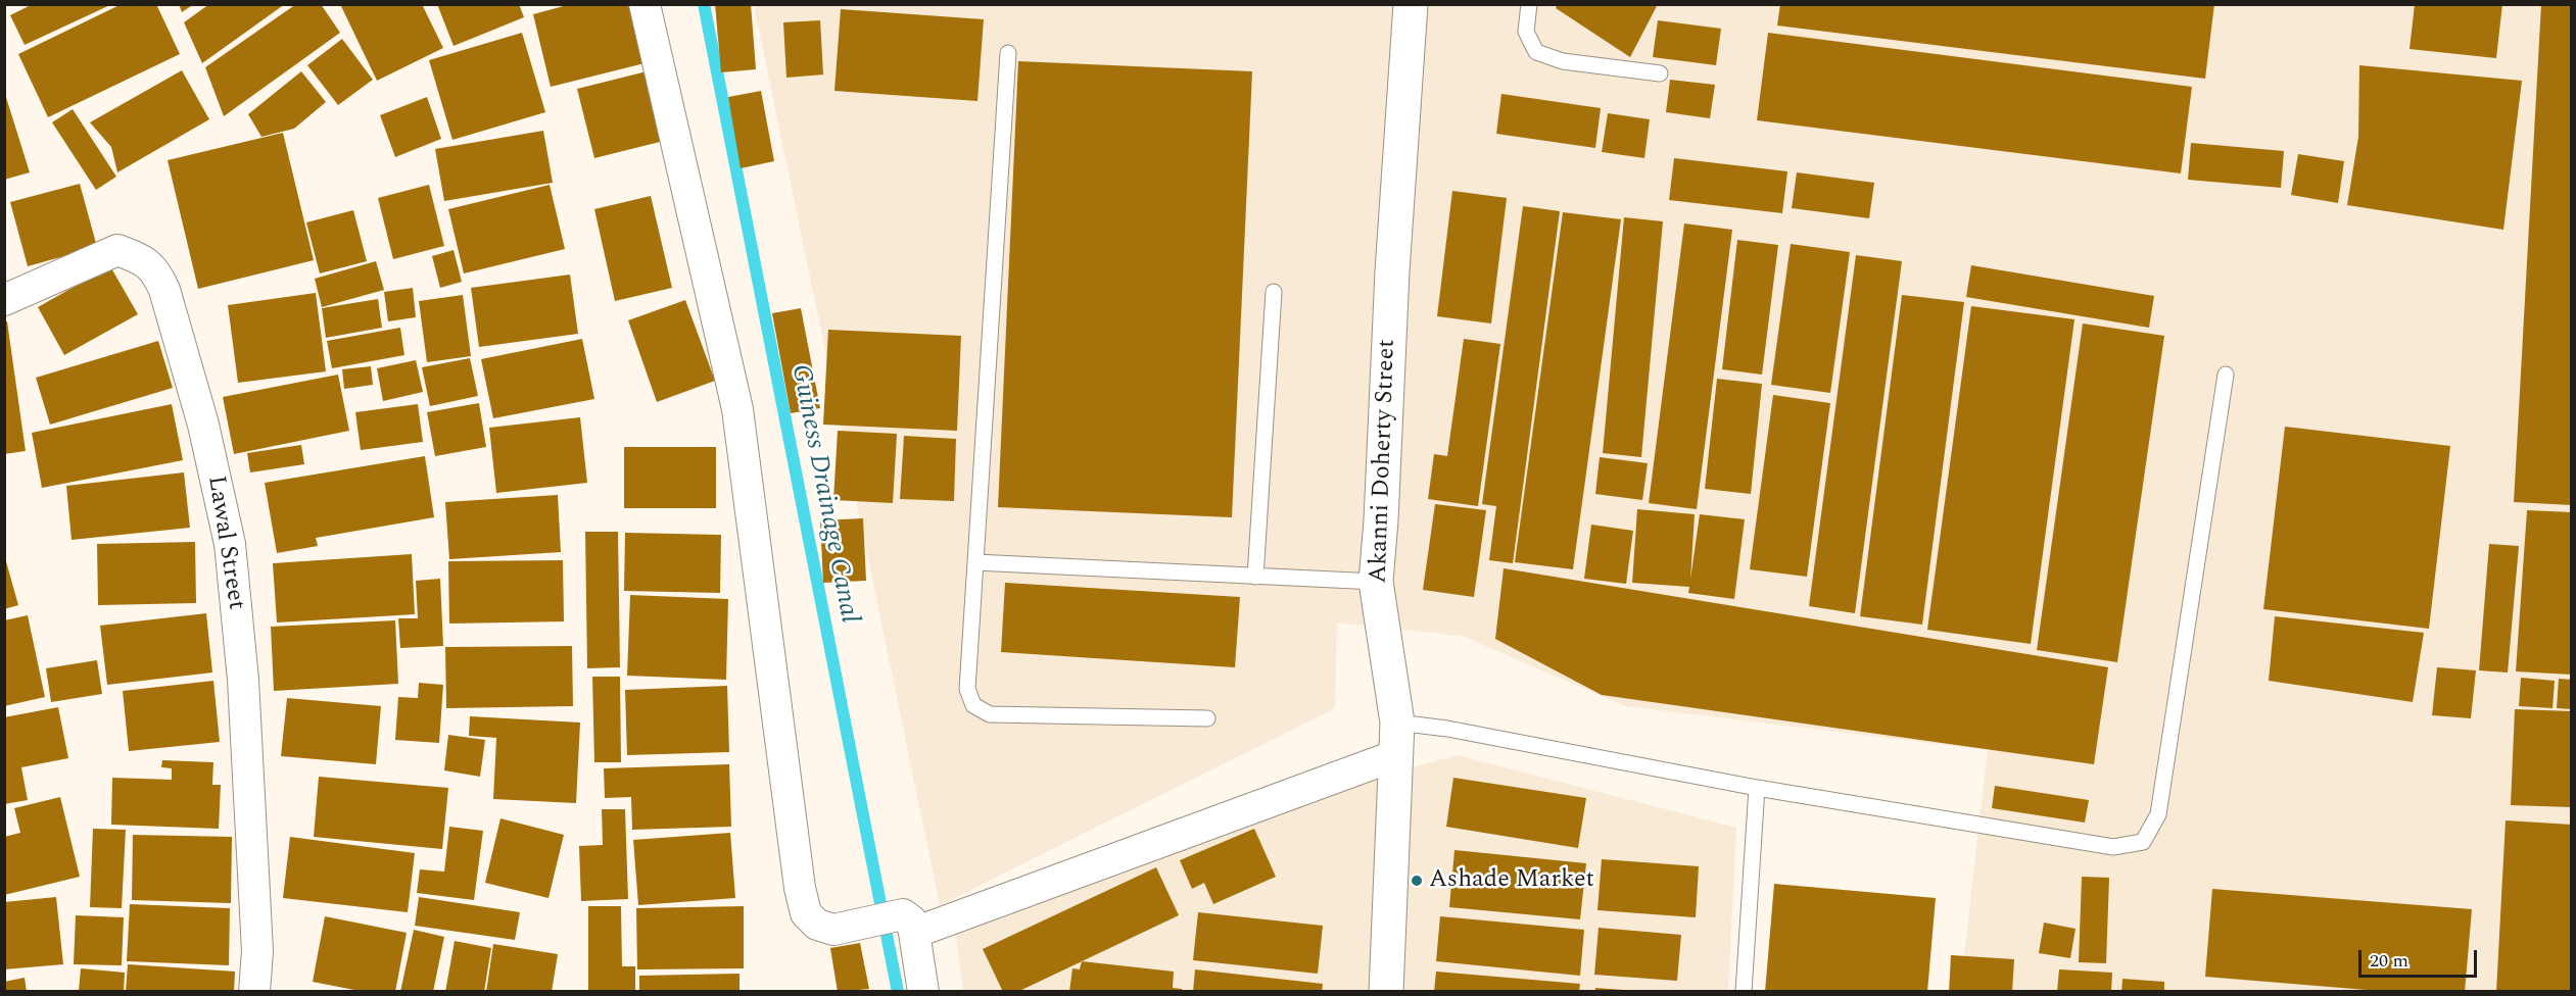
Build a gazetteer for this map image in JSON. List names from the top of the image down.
{
  "streets": {
    "street": ["Akanni Doherty Street", "Lawal Street"]
  },
  "water": ["Guiness Drainage Canal"],
  "places": ["Ashade Market"],
  "scale_bar": "20 m"
}
